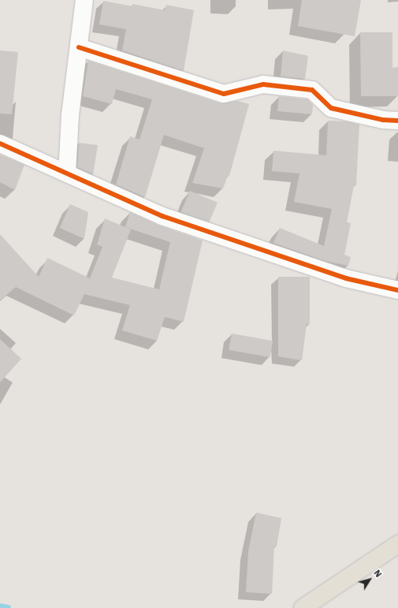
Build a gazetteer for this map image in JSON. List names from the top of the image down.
{
  "north": "top right"
}
